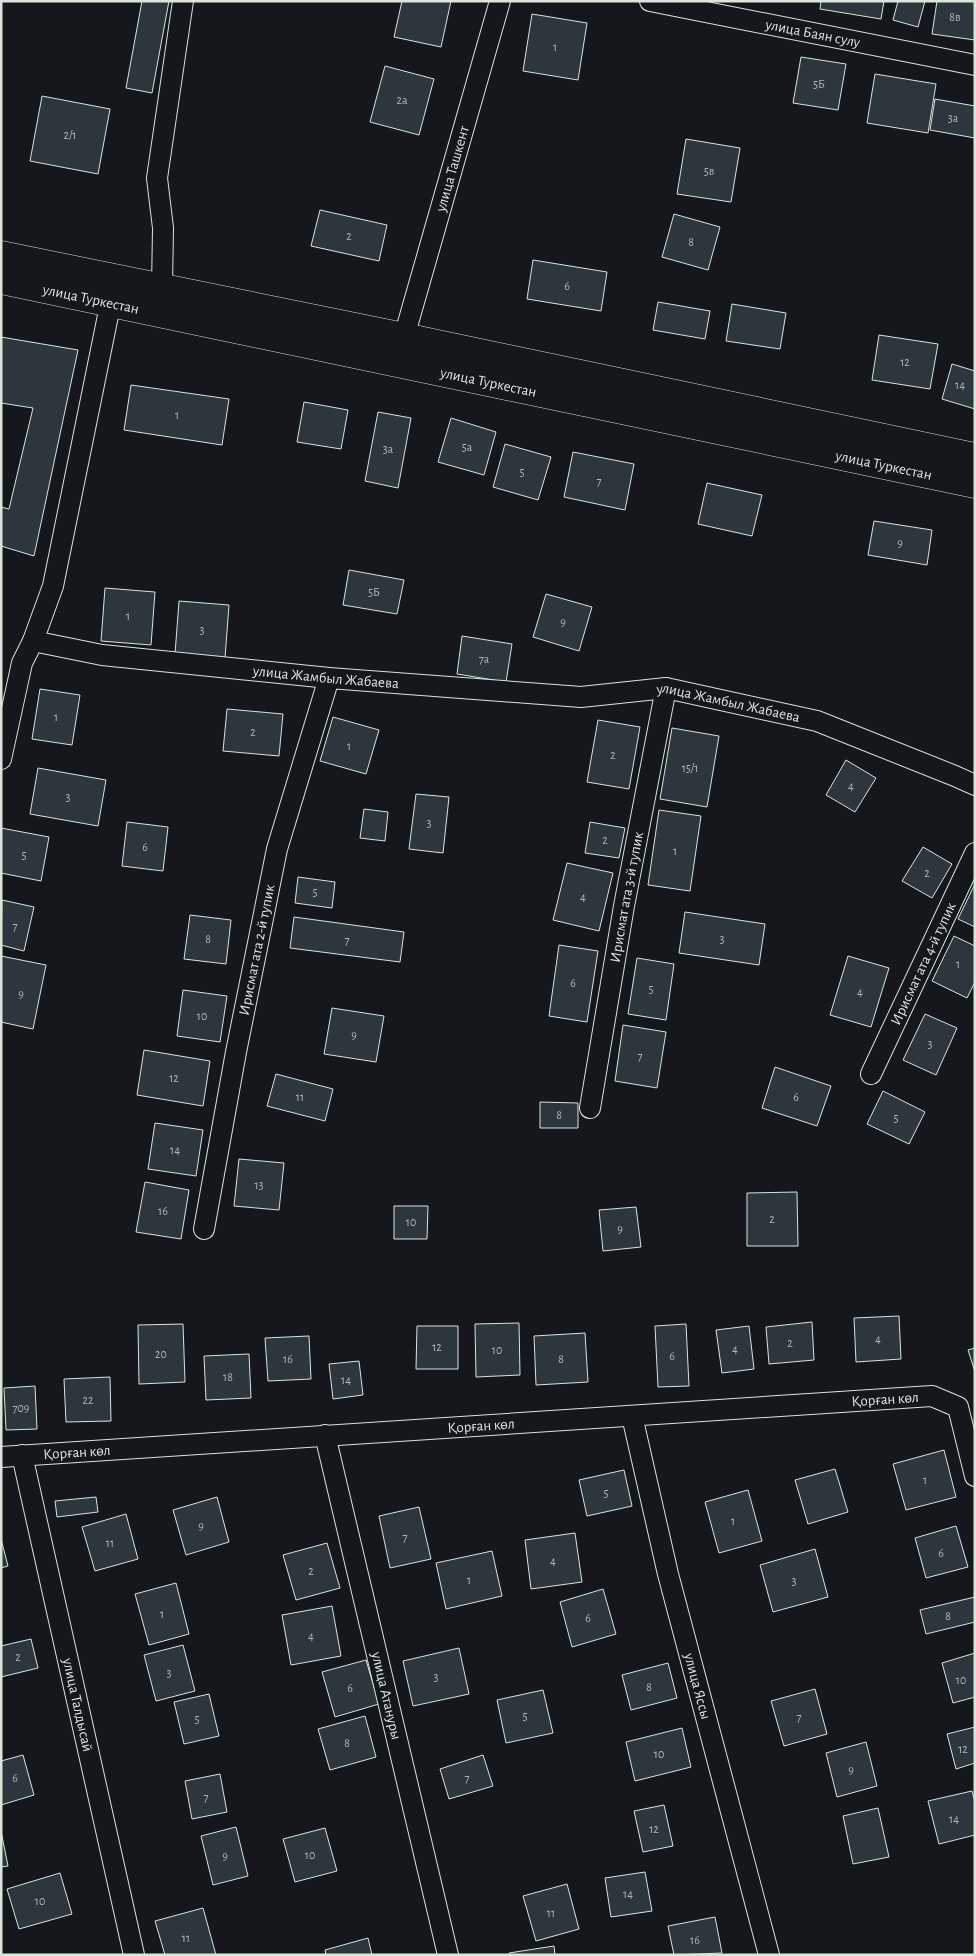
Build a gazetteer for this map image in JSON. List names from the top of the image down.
{
  "streets": {
    "highway": ["улица Туркестан"],
    "street": [
      "улица Баян сулу",
      "улица Ташкент",
      "улица Жамбыл Жабаева",
      "Ирисмат ата 3-й тупик",
      "Ирисмат ата 2-й тупик",
      "Ирисмат ата 4-й тупик",
      "Қорған көл",
      "улица Яссы",
      "улица Атануры",
      "улица Талдысай"
    ]
  },
  "crossings": [
    ["улица Ташкент", "улица Туркестан"],
    ["улица Жамбыл Жабаева", "Ирисмат ата 3-й тупик"],
    ["улица Жамбыл Жабаева", "Ирисмат ата 2-й тупик"],
    ["Қорған көл", "улица Яссы"],
    ["Қорған көл", "улица Атануры"],
    ["Қорған көл", "улица Талдысай"]
  ],
  "house_numbers": [
    "8в",
    "1",
    "5Б",
    "2а",
    "3а",
    "2/1",
    "5в",
    "2",
    "8",
    "6",
    "12",
    "14",
    "1",
    "5а",
    "3а",
    "5",
    "7",
    "9",
    "5Б",
    "1",
    "9",
    "3",
    "7а",
    "1",
    "2",
    "1",
    "2",
    "15/1",
    "4",
    "3",
    "3",
    "2",
    "6",
    "1",
    "5",
    "2",
    "5",
    "4",
    "7",
    "8",
    "3",
    "7",
    "1",
    "6",
    "5",
    "4",
    "9",
    "10",
    "9",
    "3",
    "7",
    "12",
    "11",
    "6",
    "8",
    "5",
    "14",
    "13",
    "16",
    "2",
    "10",
    "9",
    "4",
    "2",
    "12",
    "4",
    "10",
    "20",
    "6",
    "16",
    "8",
    "18",
    "14",
    "22",
    "709",
    "1",
    "5",
    "1",
    "9",
    "7",
    "11",
    "6",
    "4",
    "2",
    "1",
    "3",
    "1",
    "8",
    "6",
    "4",
    "2",
    "3",
    "3",
    "10",
    "8",
    "6",
    "5",
    "7",
    "5",
    "8",
    "12",
    "10",
    "9",
    "6",
    "7",
    "7",
    "14",
    "12",
    "10",
    "9",
    "14",
    "10",
    "11",
    "11",
    "16"
  ]
}
